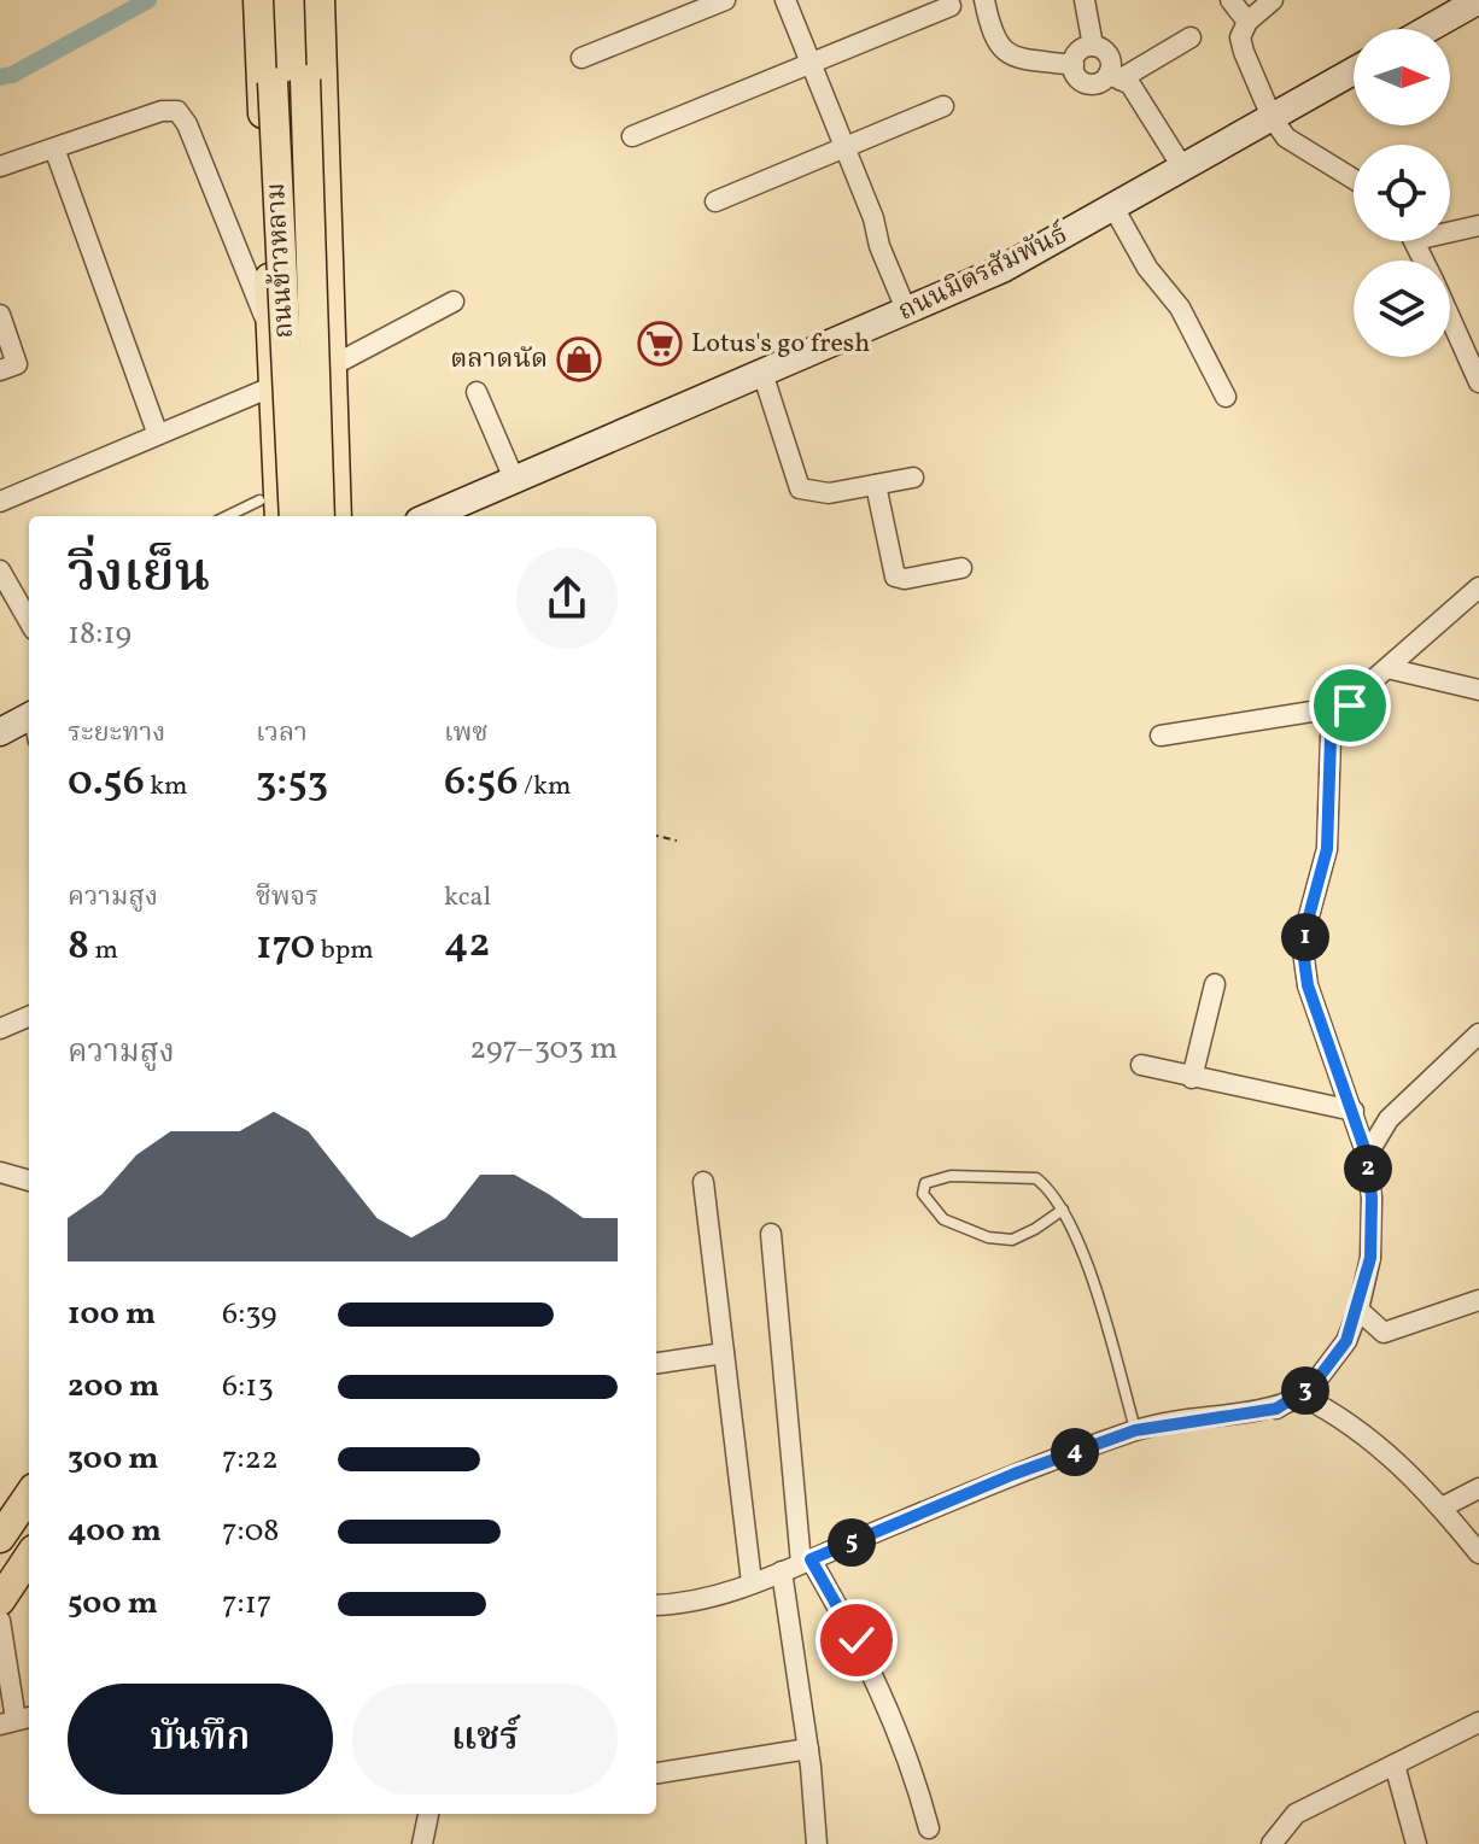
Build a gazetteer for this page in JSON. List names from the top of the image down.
{
  "streets": {
    "main road": ["ถนนข้าวหลาม"],
    "street": ["ถนนมิตรสัมพันธ์"]
  },
  "places": {
    "supermarket": ["Lotus's go fresh"],
    "shop": ["ตลาดนัด"]
  },
  "north": "right",
  "page": {
    "heading": ["วิ่งเย็น", "18:19"],
    "stats": [
      ["ระยะทาง", "0.56 km"],
      ["เวลา", "3:53"],
      ["เพซ", "6:56 /km"],
      ["ความสูง", "8 m"],
      ["ชีพจร", "170 bpm"],
      ["kcal", "42"]
    ],
    "pins": [
      "1",
      "2",
      "3",
      "4",
      "5"
    ],
    "chart": ["ความสูง", "297–303 m"],
    "list": [
      {
        "name": "100 m",
        "note": "6:39"
      },
      {
        "name": "200 m",
        "note": "6:13"
      },
      {
        "name": "300 m",
        "note": "7:22"
      },
      {
        "name": "400 m",
        "note": "7:08"
      },
      {
        "name": "500 m",
        "note": "7:17"
      }
    ],
    "buttons": ["บันทึก", "แชร์"]
  }
}
